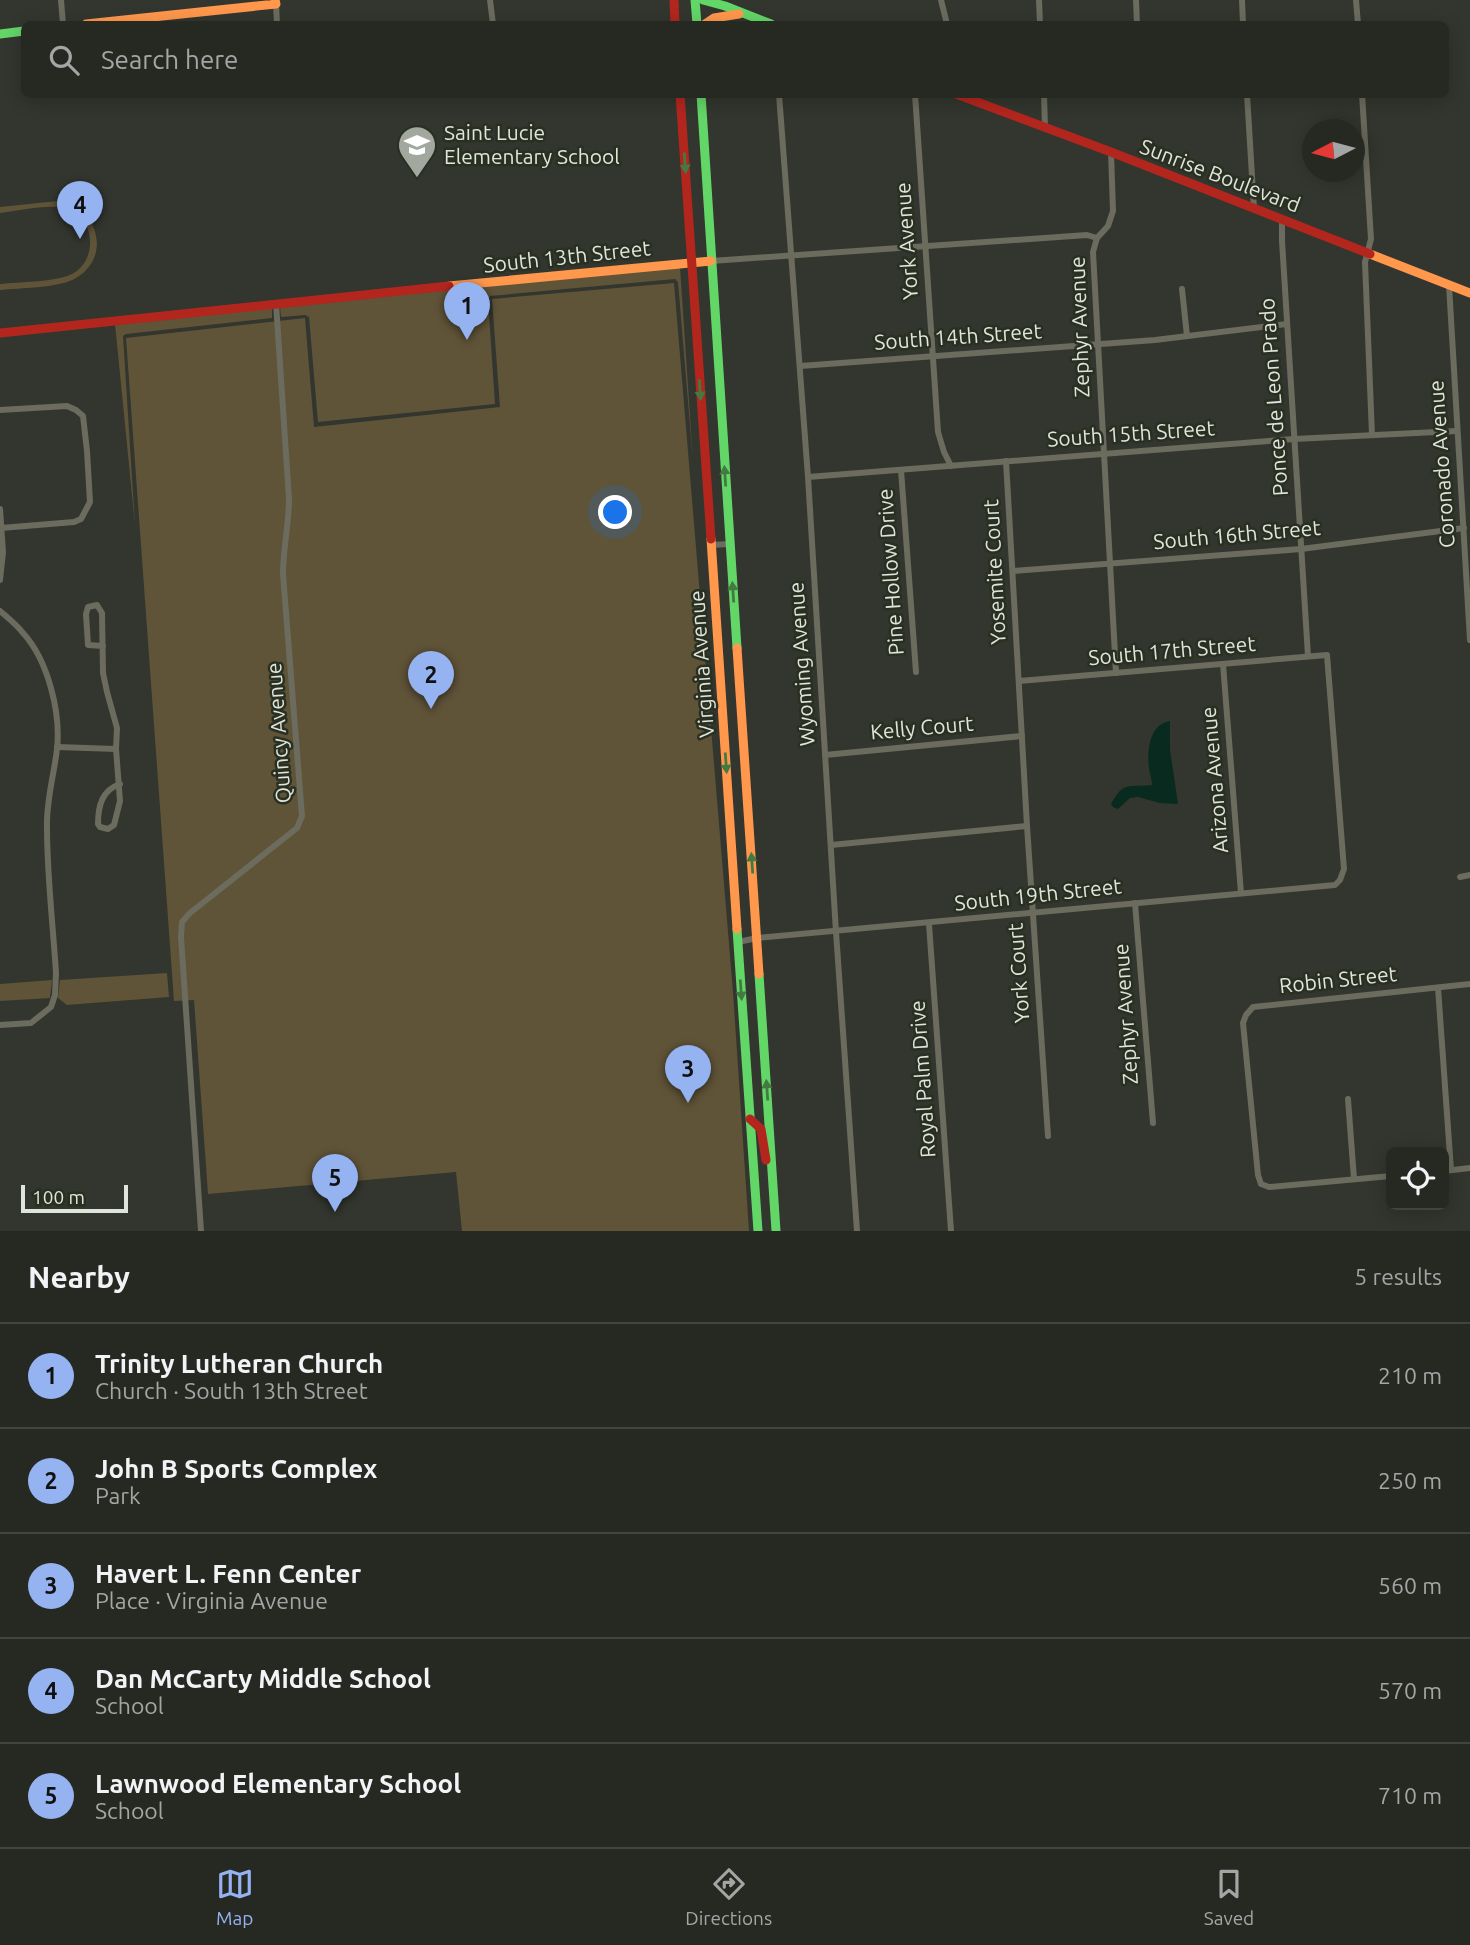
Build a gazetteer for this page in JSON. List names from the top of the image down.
{
  "streets": {
    "main road": ["Sunrise Boulevard", "South 13th Street", "Virginia Avenue"],
    "street": [
      "York Avenue",
      "Zephyr Avenue",
      "South 14th Street",
      "Ponce de Leon Prado",
      "South 15th Street",
      "Coronado Avenue",
      "South 16th Street",
      "Pine Hollow Drive",
      "Yosemite Court",
      "South 17th Street",
      "Wyoming Avenue",
      "Kelly Court",
      "Quincy Avenue",
      "Arizona Avenue",
      "South 19th Street",
      "York Court",
      "Robin Street",
      "Royal Palm Drive"
    ]
  },
  "crossings": [
    ["Sunrise Boulevard", "Zephyr Avenue"],
    ["Sunrise Boulevard", "Ponce de Leon Prado"],
    ["Sunrise Boulevard", "Coronado Avenue"],
    ["York Avenue", "South 13th Street"],
    ["York Avenue", "South 14th Street"],
    ["York Avenue", "South 15th Street"],
    ["South 13th Street", "Zephyr Avenue"],
    ["South 13th Street", "Virginia Avenue"],
    ["South 13th Street", "Wyoming Avenue"],
    ["South 13th Street", "Quincy Avenue"],
    ["Zephyr Avenue", "South 14th Street"],
    ["Zephyr Avenue", "South 15th Street"],
    ["Zephyr Avenue", "South 16th Street"],
    ["Zephyr Avenue", "South 17th Street"],
    ["Zephyr Avenue", "South 19th Street"],
    ["South 14th Street", "Ponce de Leon Prado"],
    ["South 14th Street", "Wyoming Avenue"],
    ["Ponce de Leon Prado", "South 15th Street"],
    ["Ponce de Leon Prado", "South 16th Street"],
    ["Ponce de Leon Prado", "South 17th Street"],
    ["South 15th Street", "Coronado Avenue"],
    ["South 15th Street", "Pine Hollow Drive"],
    ["South 15th Street", "Yosemite Court"],
    ["South 15th Street", "Wyoming Avenue"],
    ["Coronado Avenue", "South 16th Street"],
    ["South 16th Street", "Yosemite Court"],
    ["Yosemite Court", "South 17th Street"],
    ["Yosemite Court", "York Court"],
    ["South 17th Street", "Arizona Avenue"],
    ["South 17th Street", "South 19th Street"],
    ["South 17th Street", "York Court"],
    ["Virginia Avenue", "South 19th Street"],
    ["Wyoming Avenue", "Kelly Court"],
    ["Wyoming Avenue", "South 19th Street"],
    ["Kelly Court", "York Court"],
    ["Arizona Avenue", "South 19th Street"],
    ["South 19th Street", "York Court"],
    ["South 19th Street", "Royal Palm Drive"]
  ],
  "places": {
    "school or university": ["Saint Lucie Elementary School"]
  },
  "scale_bar": "100 m",
  "north": "left",
  "page": {
    "search": "Search here",
    "pins": [
      "4",
      "1",
      "2",
      "3",
      "5"
    ],
    "scale": "100 m",
    "heading": ["Nearby", "5 results"],
    "list": [
      {
        "mark": "1",
        "name": "Trinity Lutheran Church",
        "note": "Church · South 13th Street",
        "value": "210 m"
      },
      {
        "mark": "2",
        "name": "John B Sports Complex",
        "note": "Park",
        "value": "250 m"
      },
      {
        "mark": "3",
        "name": "Havert L. Fenn Center",
        "note": "Place · Virginia Avenue",
        "value": "560 m"
      },
      {
        "mark": "4",
        "name": "Dan McCarty Middle School",
        "note": "School",
        "value": "570 m"
      },
      {
        "mark": "5",
        "name": "Lawnwood Elementary School",
        "note": "School",
        "value": "710 m"
      }
    ],
    "nav": ["Map", "Directions", "Saved"]
  }
}
